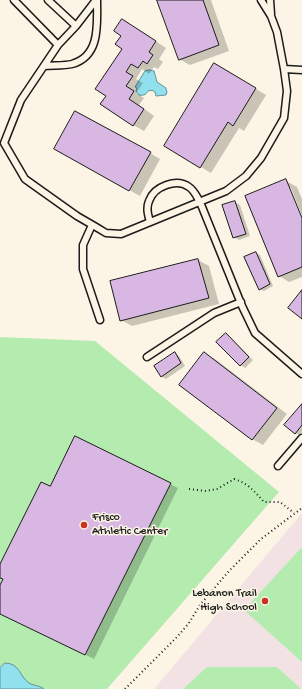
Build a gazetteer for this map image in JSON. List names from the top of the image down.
{
  "places": ["Frisco Athletic Center", "Lebanon Trail High School"]
}
